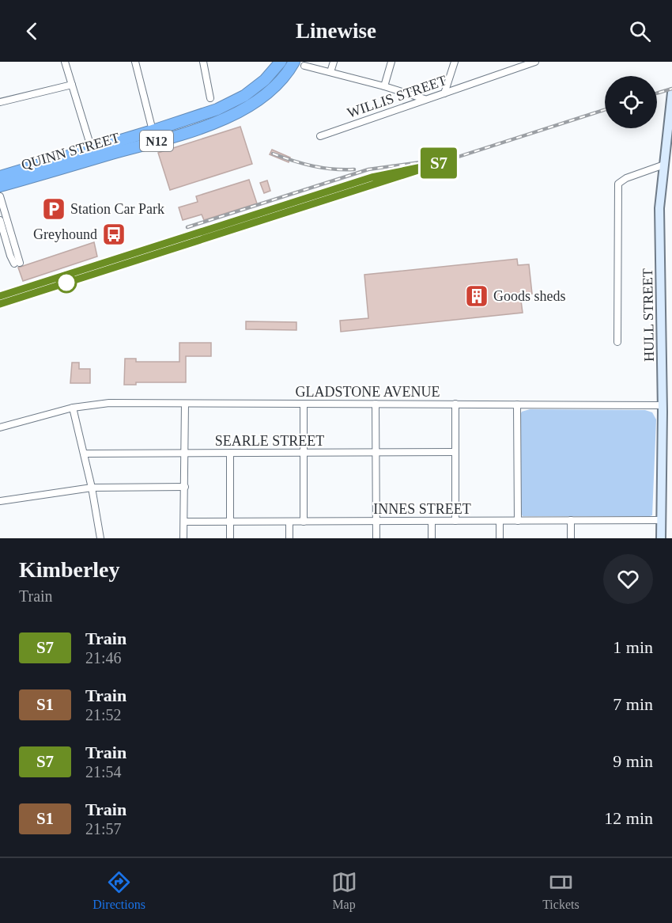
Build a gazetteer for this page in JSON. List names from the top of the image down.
{
  "streets": {
    "highway": ["N12", "QUINN STREET"],
    "street": [
      "WILLIS STREET",
      "HULL STREET",
      "GLADSTONE AVENUE",
      "SEARLE STREET",
      "INNES STREET"
    ]
  },
  "crossings": [
    ["HULL STREET", "GLADSTONE AVENUE"],
    ["HULL STREET", "INNES STREET"]
  ],
  "places": {
    "parking": ["Station Car Park"],
    "bus stop": ["Greyhound"],
    "building": ["Goods sheds"]
  },
  "page": {
    "header": "Linewise",
    "on_map": "S7",
    "heading": ["Kimberley", "Train"],
    "list": [
      {
        "mark": "S7",
        "name": "Train",
        "note": "21:46",
        "value": "1 min"
      },
      {
        "mark": "S1",
        "name": "Train",
        "note": "21:52",
        "value": "7 min"
      },
      {
        "mark": "S7",
        "name": "Train",
        "note": "21:54",
        "value": "9 min"
      },
      {
        "mark": "S1",
        "name": "Train",
        "note": "21:57",
        "value": "12 min"
      }
    ],
    "tabs": ["Directions", "Map", "Tickets"]
  }
}
